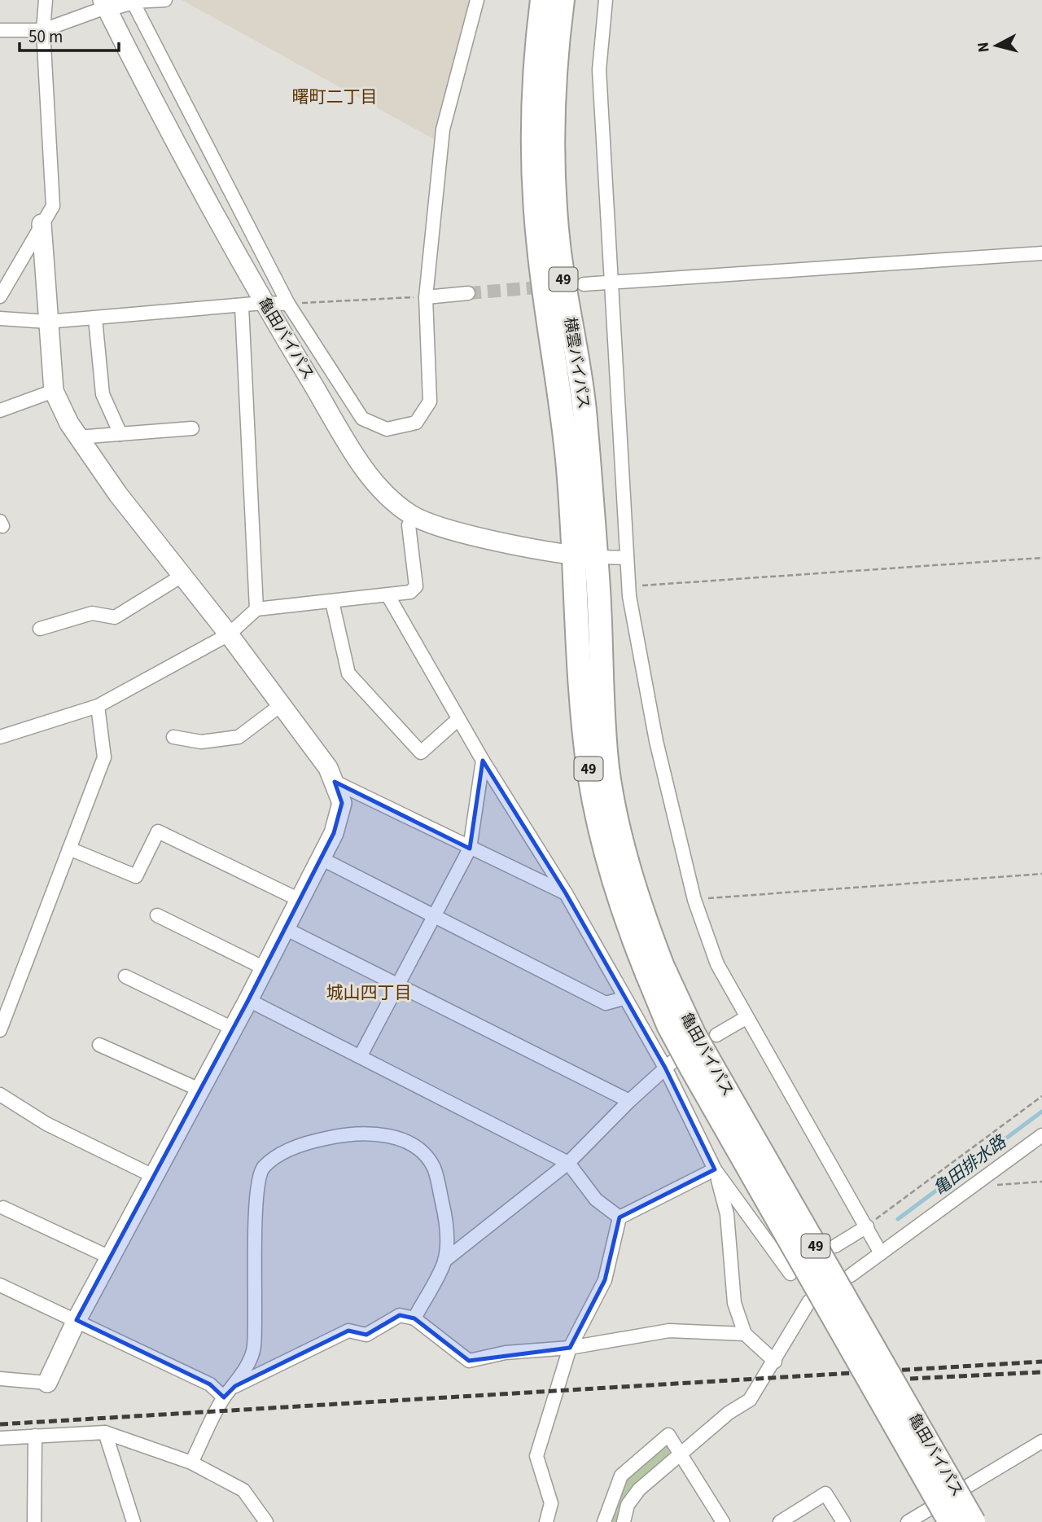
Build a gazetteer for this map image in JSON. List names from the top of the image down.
{
  "streets": {
    "highway": ["49", "亀田バイパス", "横雲バイパス"]
  },
  "crossings": [
    ["亀田バイパス", "横雲バイパス"]
  ],
  "districts": ["曙町二丁目", "城山四丁目"],
  "water": ["亀田排水路"],
  "scale_bar": "50 m",
  "north": "left"
}
